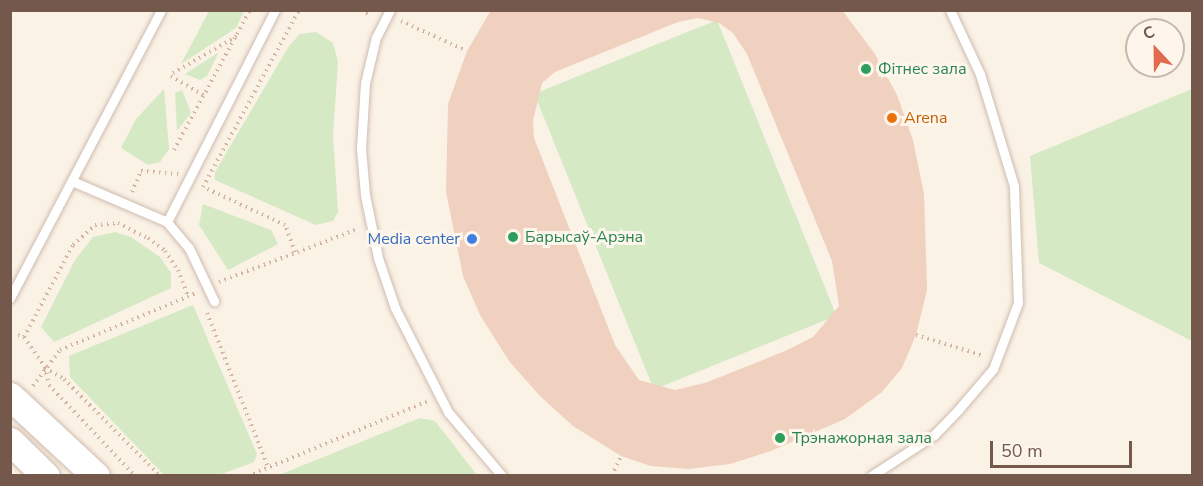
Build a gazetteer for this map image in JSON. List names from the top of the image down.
{
  "places": [
    "Фітнес зала",
    "Arena",
    "Барысаў-Арэна",
    "Media center",
    "Трэнажорная зала"
  ],
  "scale_bar": "50 m",
  "north": "top"
}
